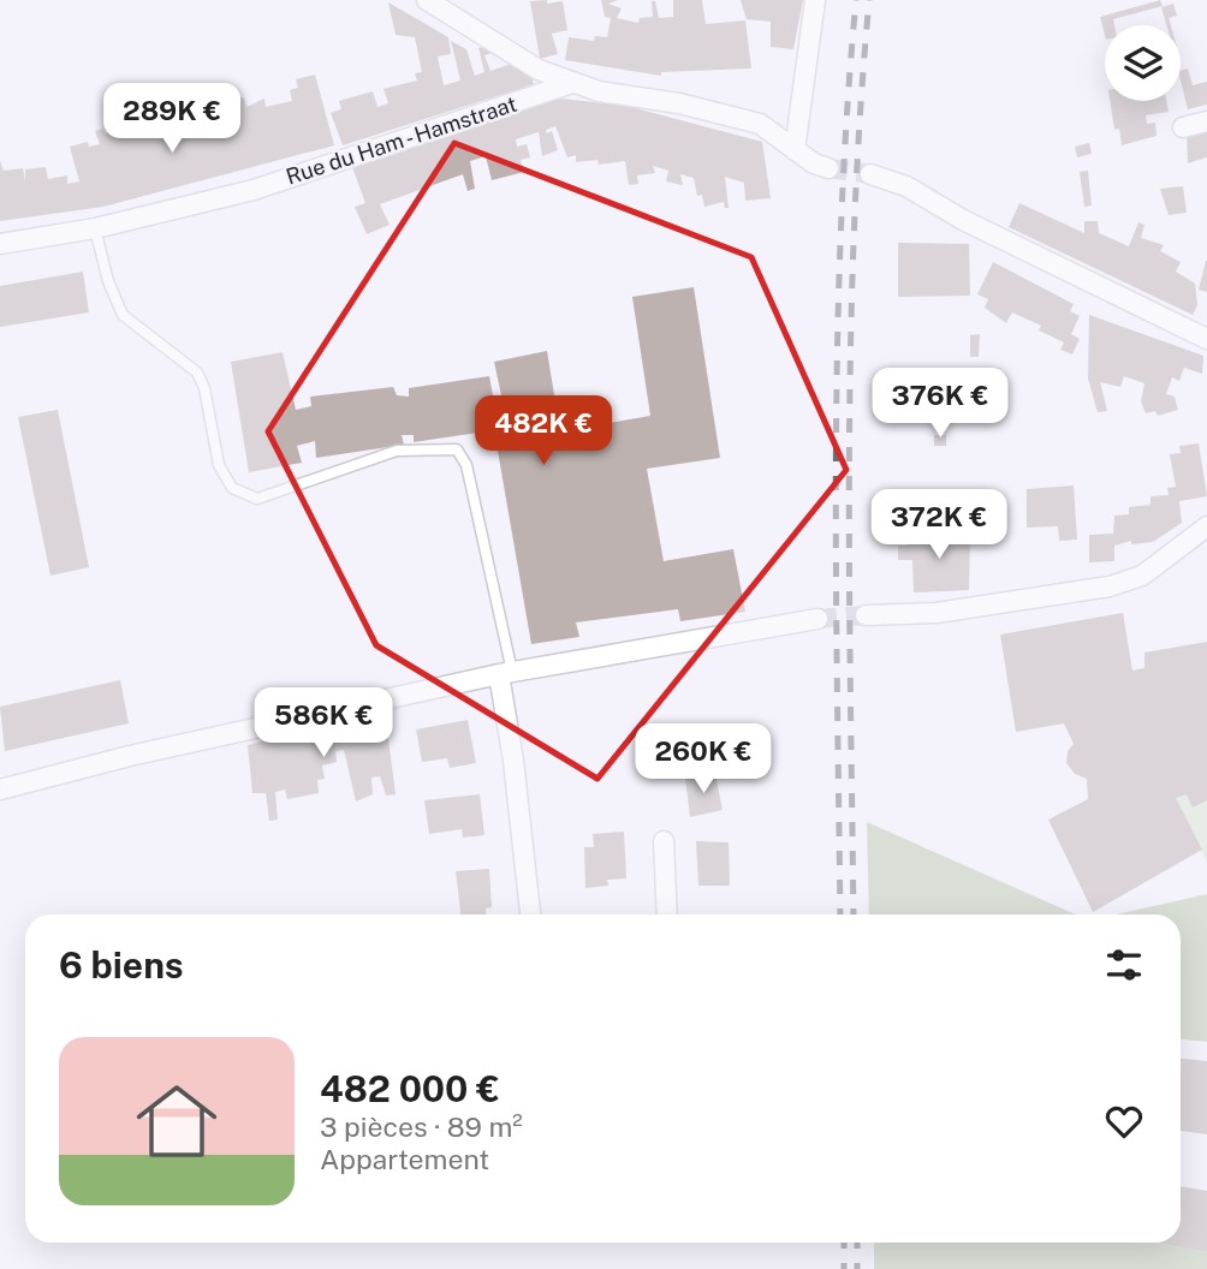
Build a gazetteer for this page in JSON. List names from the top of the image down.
{
  "streets": {
    "street": ["Rue du Ham - Hamstraat"]
  },
  "page": {
    "price": [
      "289K €",
      "376K €",
      "482K €",
      "372K €",
      "586K €",
      "260K €"
    ],
    "heading": "6 biens",
    "list": [
      {
        "name": "482 000 €",
        "note": "3 pièces · 89 m² · Appartement"
      }
    ]
  }
}
